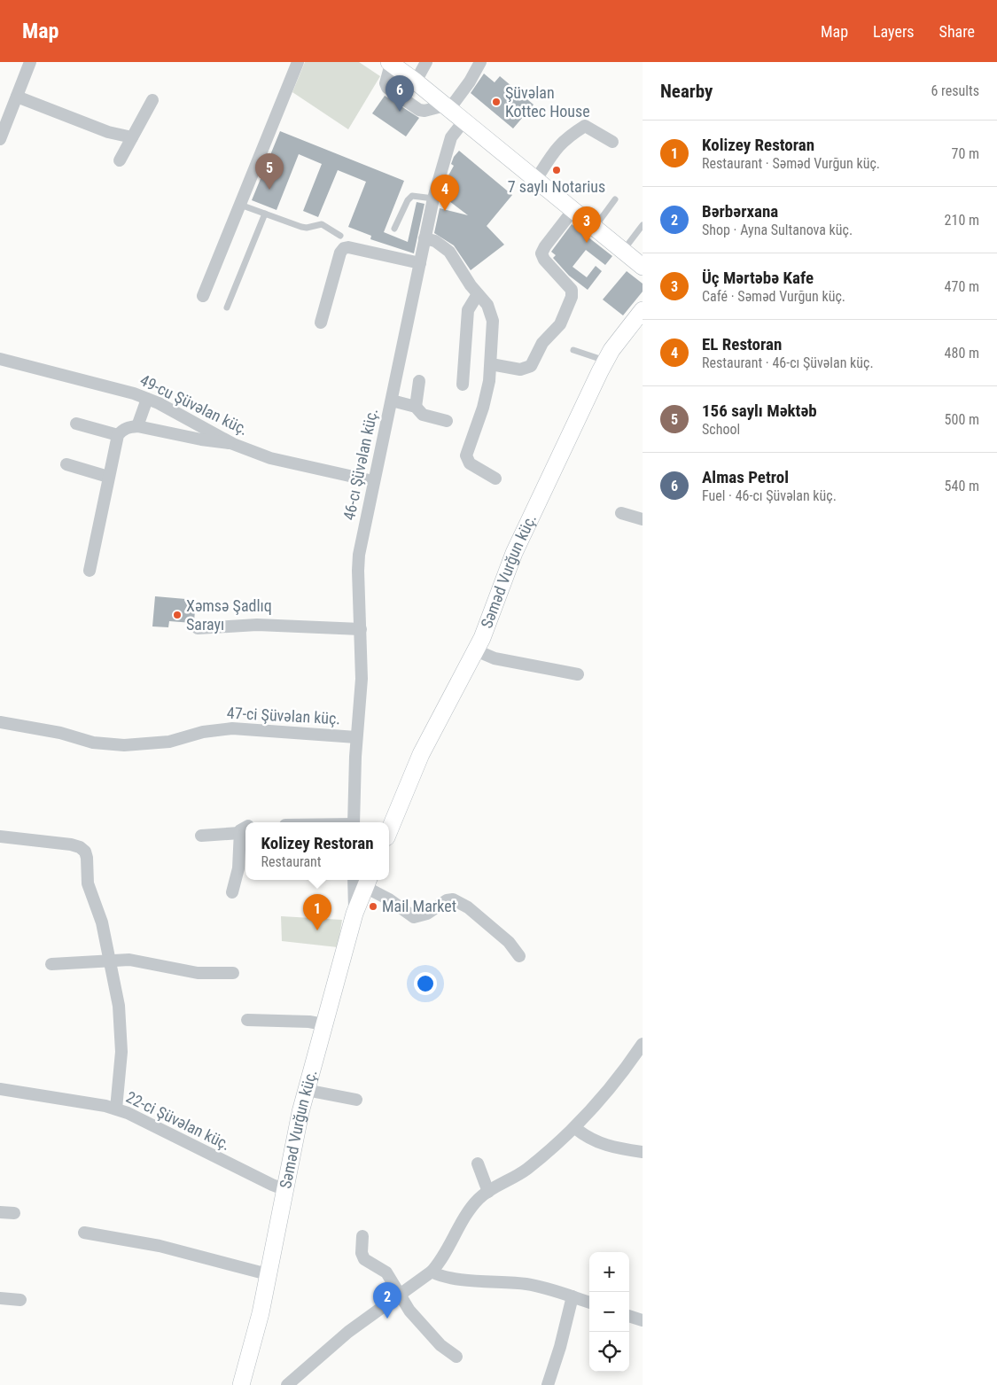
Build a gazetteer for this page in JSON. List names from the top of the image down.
{
  "streets": {
    "street": [
      "49-cu Şüvəlan küç.",
      "46-cı Şüvəlan küç.",
      "Səməd Vurğun küç.",
      "47-ci Şüvəlan küç.",
      "22-ci Şüvəlan küç."
    ]
  },
  "crossings": [
    ["49-cu Şüvəlan küç.", "46-cı Şüvəlan küç."],
    ["46-cı Şüvəlan küç.", "47-ci Şüvəlan küç."],
    ["Səməd Vurğun küç.", "22-ci Şüvəlan küç."]
  ],
  "places": [
    "Şüvəlan Kottec House",
    "7 saylı Notarius",
    "Xəmsə Şadlıq Sarayı",
    "Mail Market"
  ],
  "page": {
    "header": "Map",
    "nav": ["Map", "Layers", "Share"],
    "heading": ["Nearby", "6 results"],
    "pins": [
      "6",
      "5",
      "4",
      "3",
      "1",
      "2"
    ],
    "list": [
      {
        "mark": "1",
        "name": "Kolizey Restoran",
        "note": "Restaurant · Səməd Vurğun küç.",
        "value": "70 m"
      },
      {
        "mark": "2",
        "name": "Bərbərxana",
        "note": "Shop · Ayna Sultanova küç.",
        "value": "210 m"
      },
      {
        "mark": "3",
        "name": "Üç Mərtəbə Kafe",
        "note": "Café · Səməd Vurğun küç.",
        "value": "470 m"
      },
      {
        "mark": "4",
        "name": "EL Restoran",
        "note": "Restaurant · 46-cı Şüvəlan küç.",
        "value": "480 m"
      },
      {
        "mark": "5",
        "name": "156 saylı Məktəb",
        "note": "School",
        "value": "500 m"
      },
      {
        "mark": "6",
        "name": "Almas Petrol",
        "note": "Fuel · 46-cı Şüvəlan küç.",
        "value": "540 m"
      }
    ],
    "popup": ["Kolizey Restoran", "Restaurant"],
    "map_buttons": ["+", "−"]
  }
}
